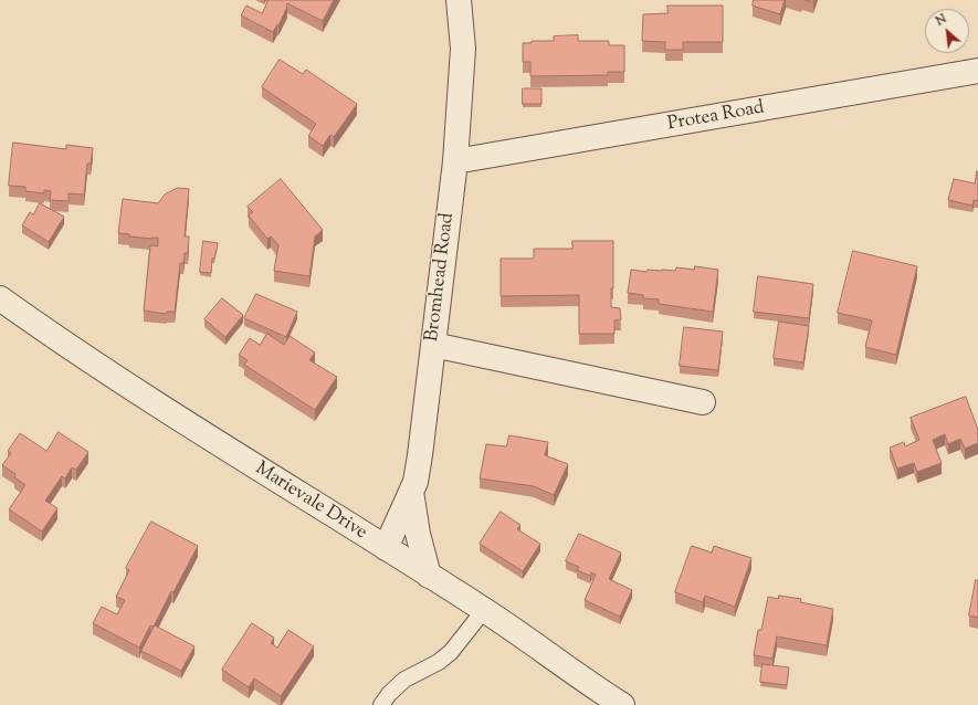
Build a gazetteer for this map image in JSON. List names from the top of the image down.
{
  "streets": {
    "street": ["Protea Road", "Bromhead Road", "Marievale Drive"]
  },
  "crossings": [
    ["Protea Road", "Bromhead Road"],
    ["Bromhead Road", "Marievale Drive"]
  ],
  "north": "top left"
}
